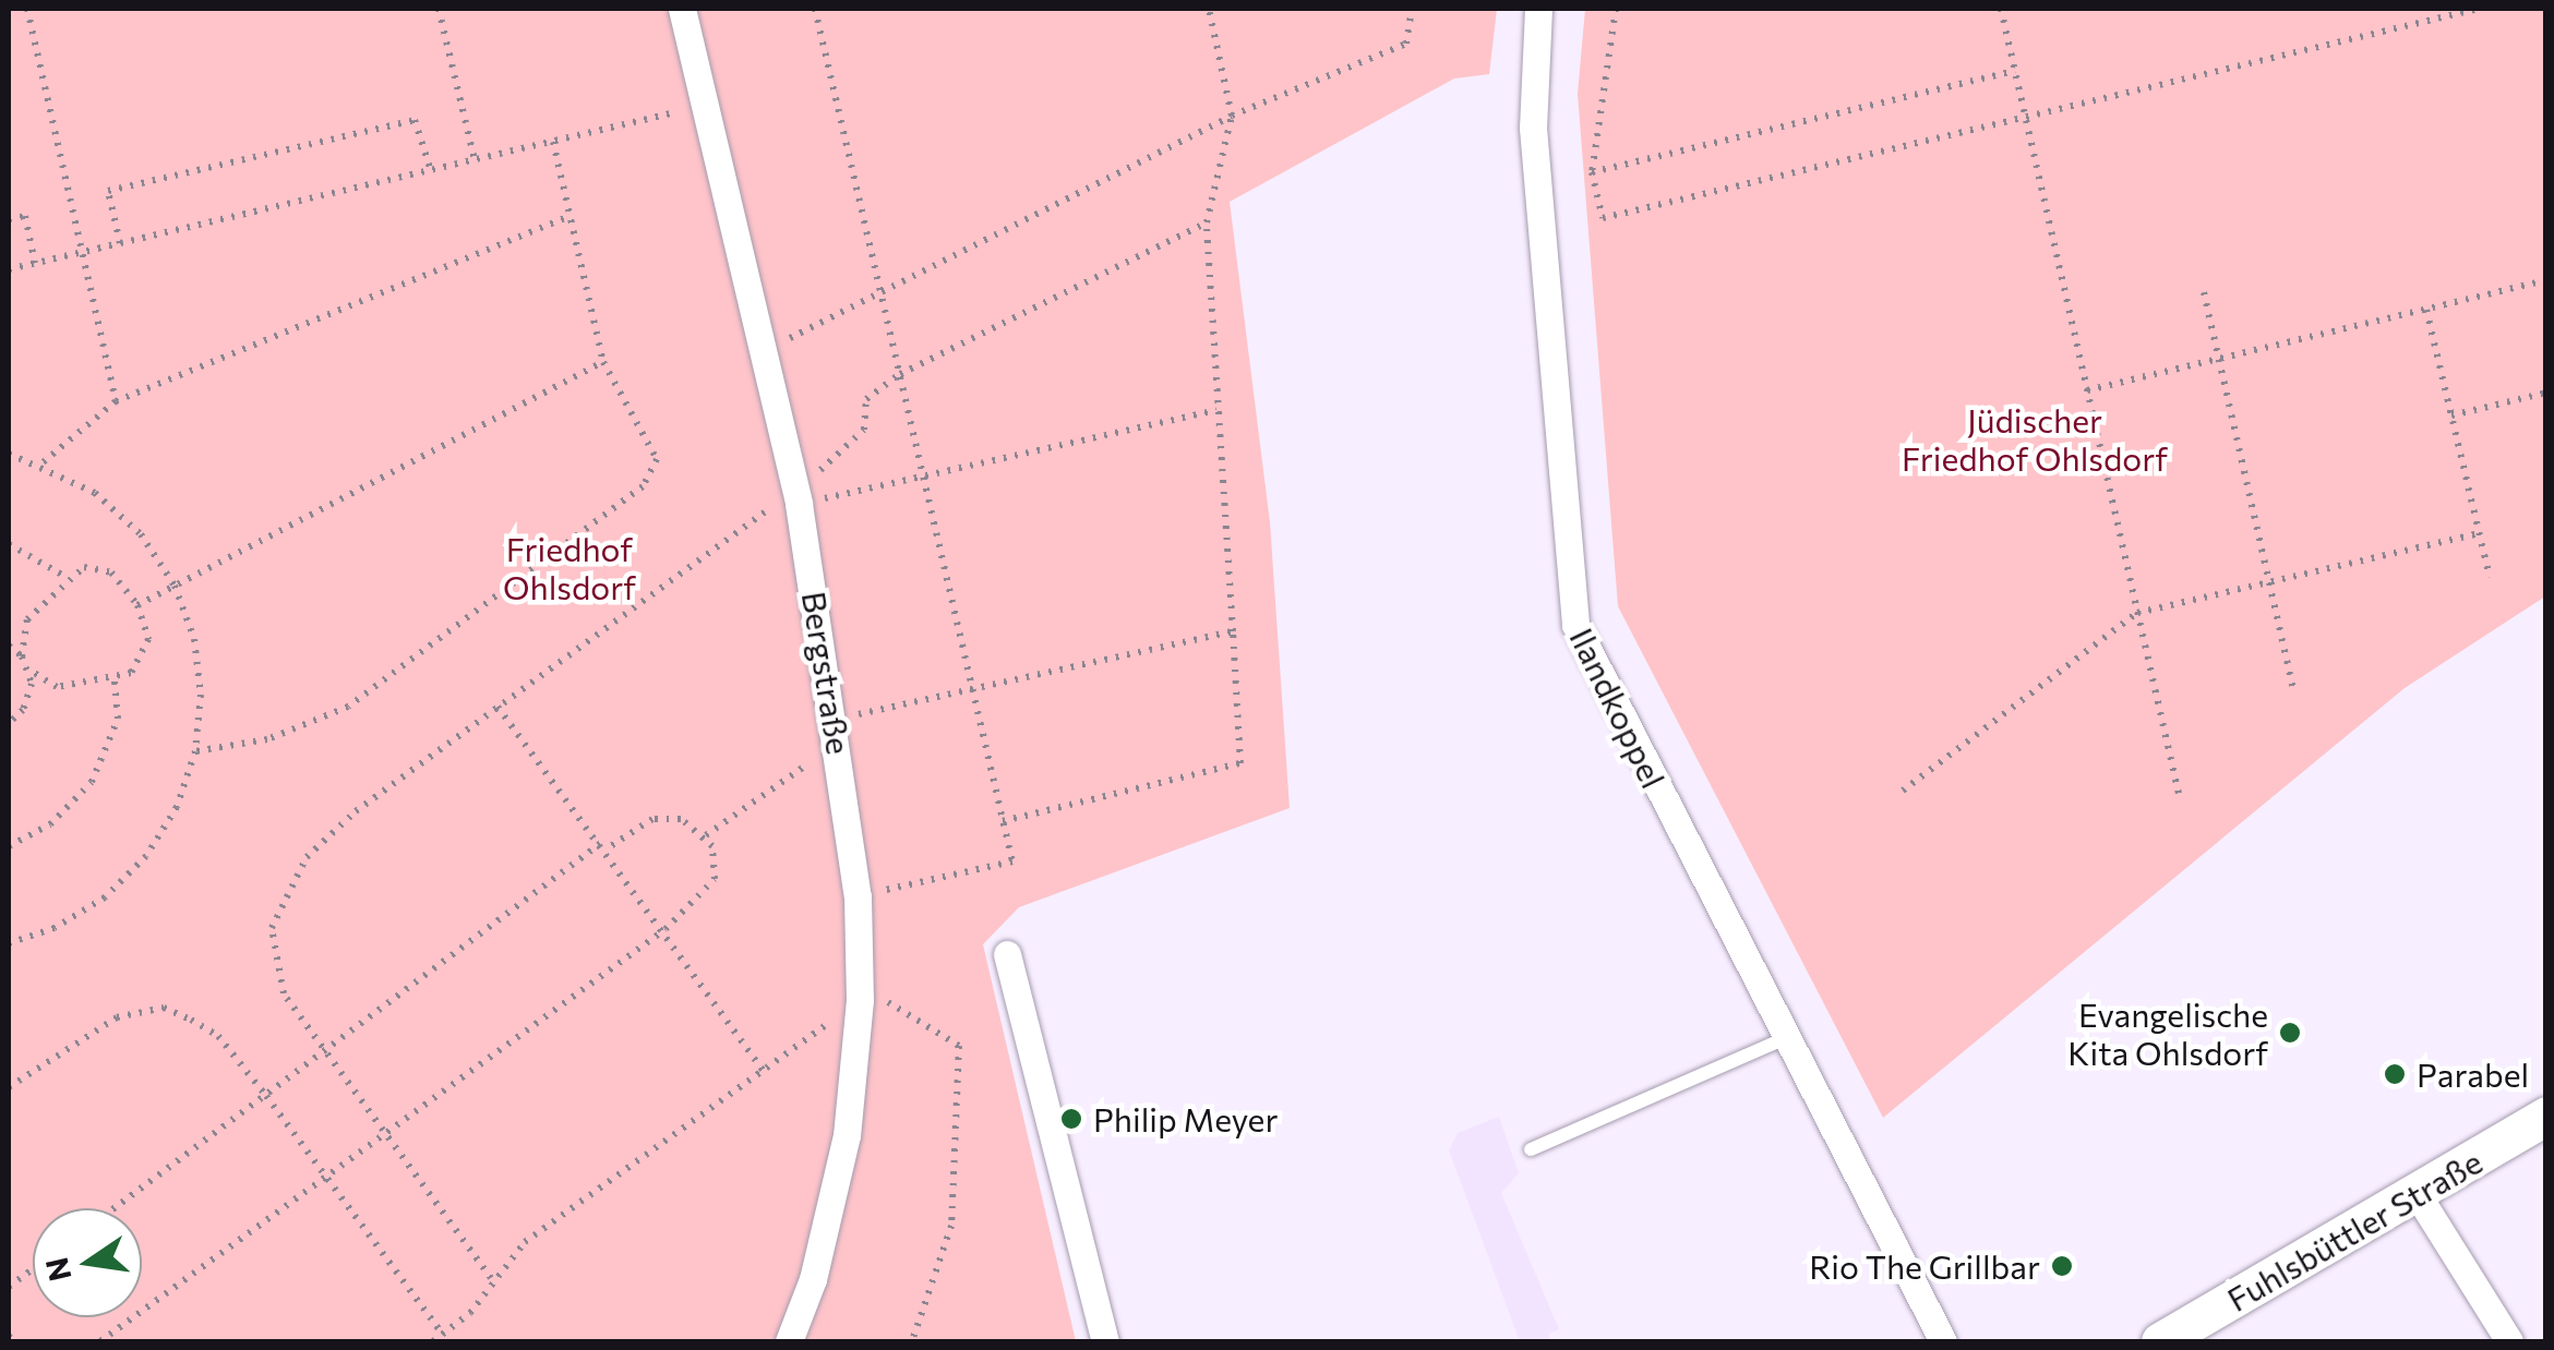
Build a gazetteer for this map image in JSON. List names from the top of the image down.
{
  "streets": {
    "main road": ["Fuhlsbüttler Straße"],
    "street": ["Bergstraße", "Ilandkoppel"]
  },
  "parks": ["Jüdischer Friedhof Ohlsdorf", "Friedhof Ohlsdorf"],
  "places": [
    "Evangelische Kita Ohlsdorf",
    "Parabel",
    "Philip Meyer",
    "Rio The Grillbar"
  ],
  "north": "left"
}
